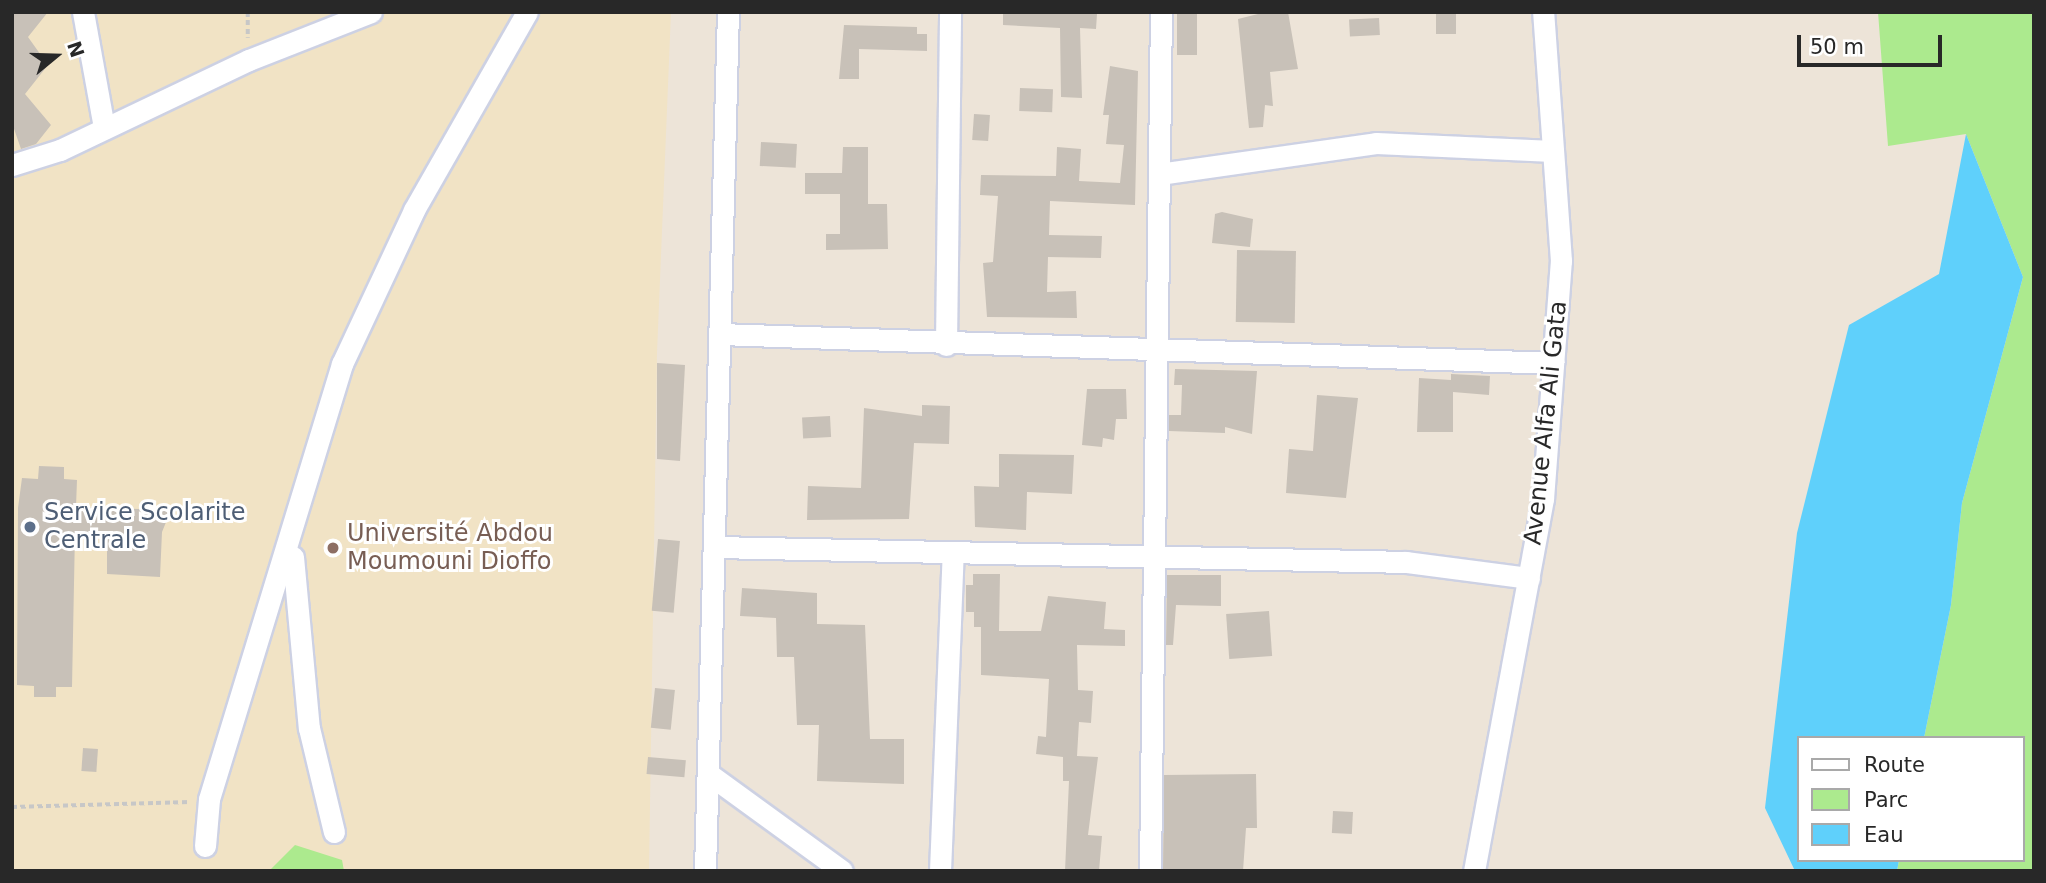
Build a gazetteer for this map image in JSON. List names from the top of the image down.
{
  "streets": {
    "street": ["Avenue Alfa Ali Gata"]
  },
  "places": ["Service Scolarite Centrale", "Université Abdou Moumouni Dioffo"],
  "legend": ["Route", "Parc", "Eau"],
  "scale_bar": "50 m",
  "north": "right"
}
